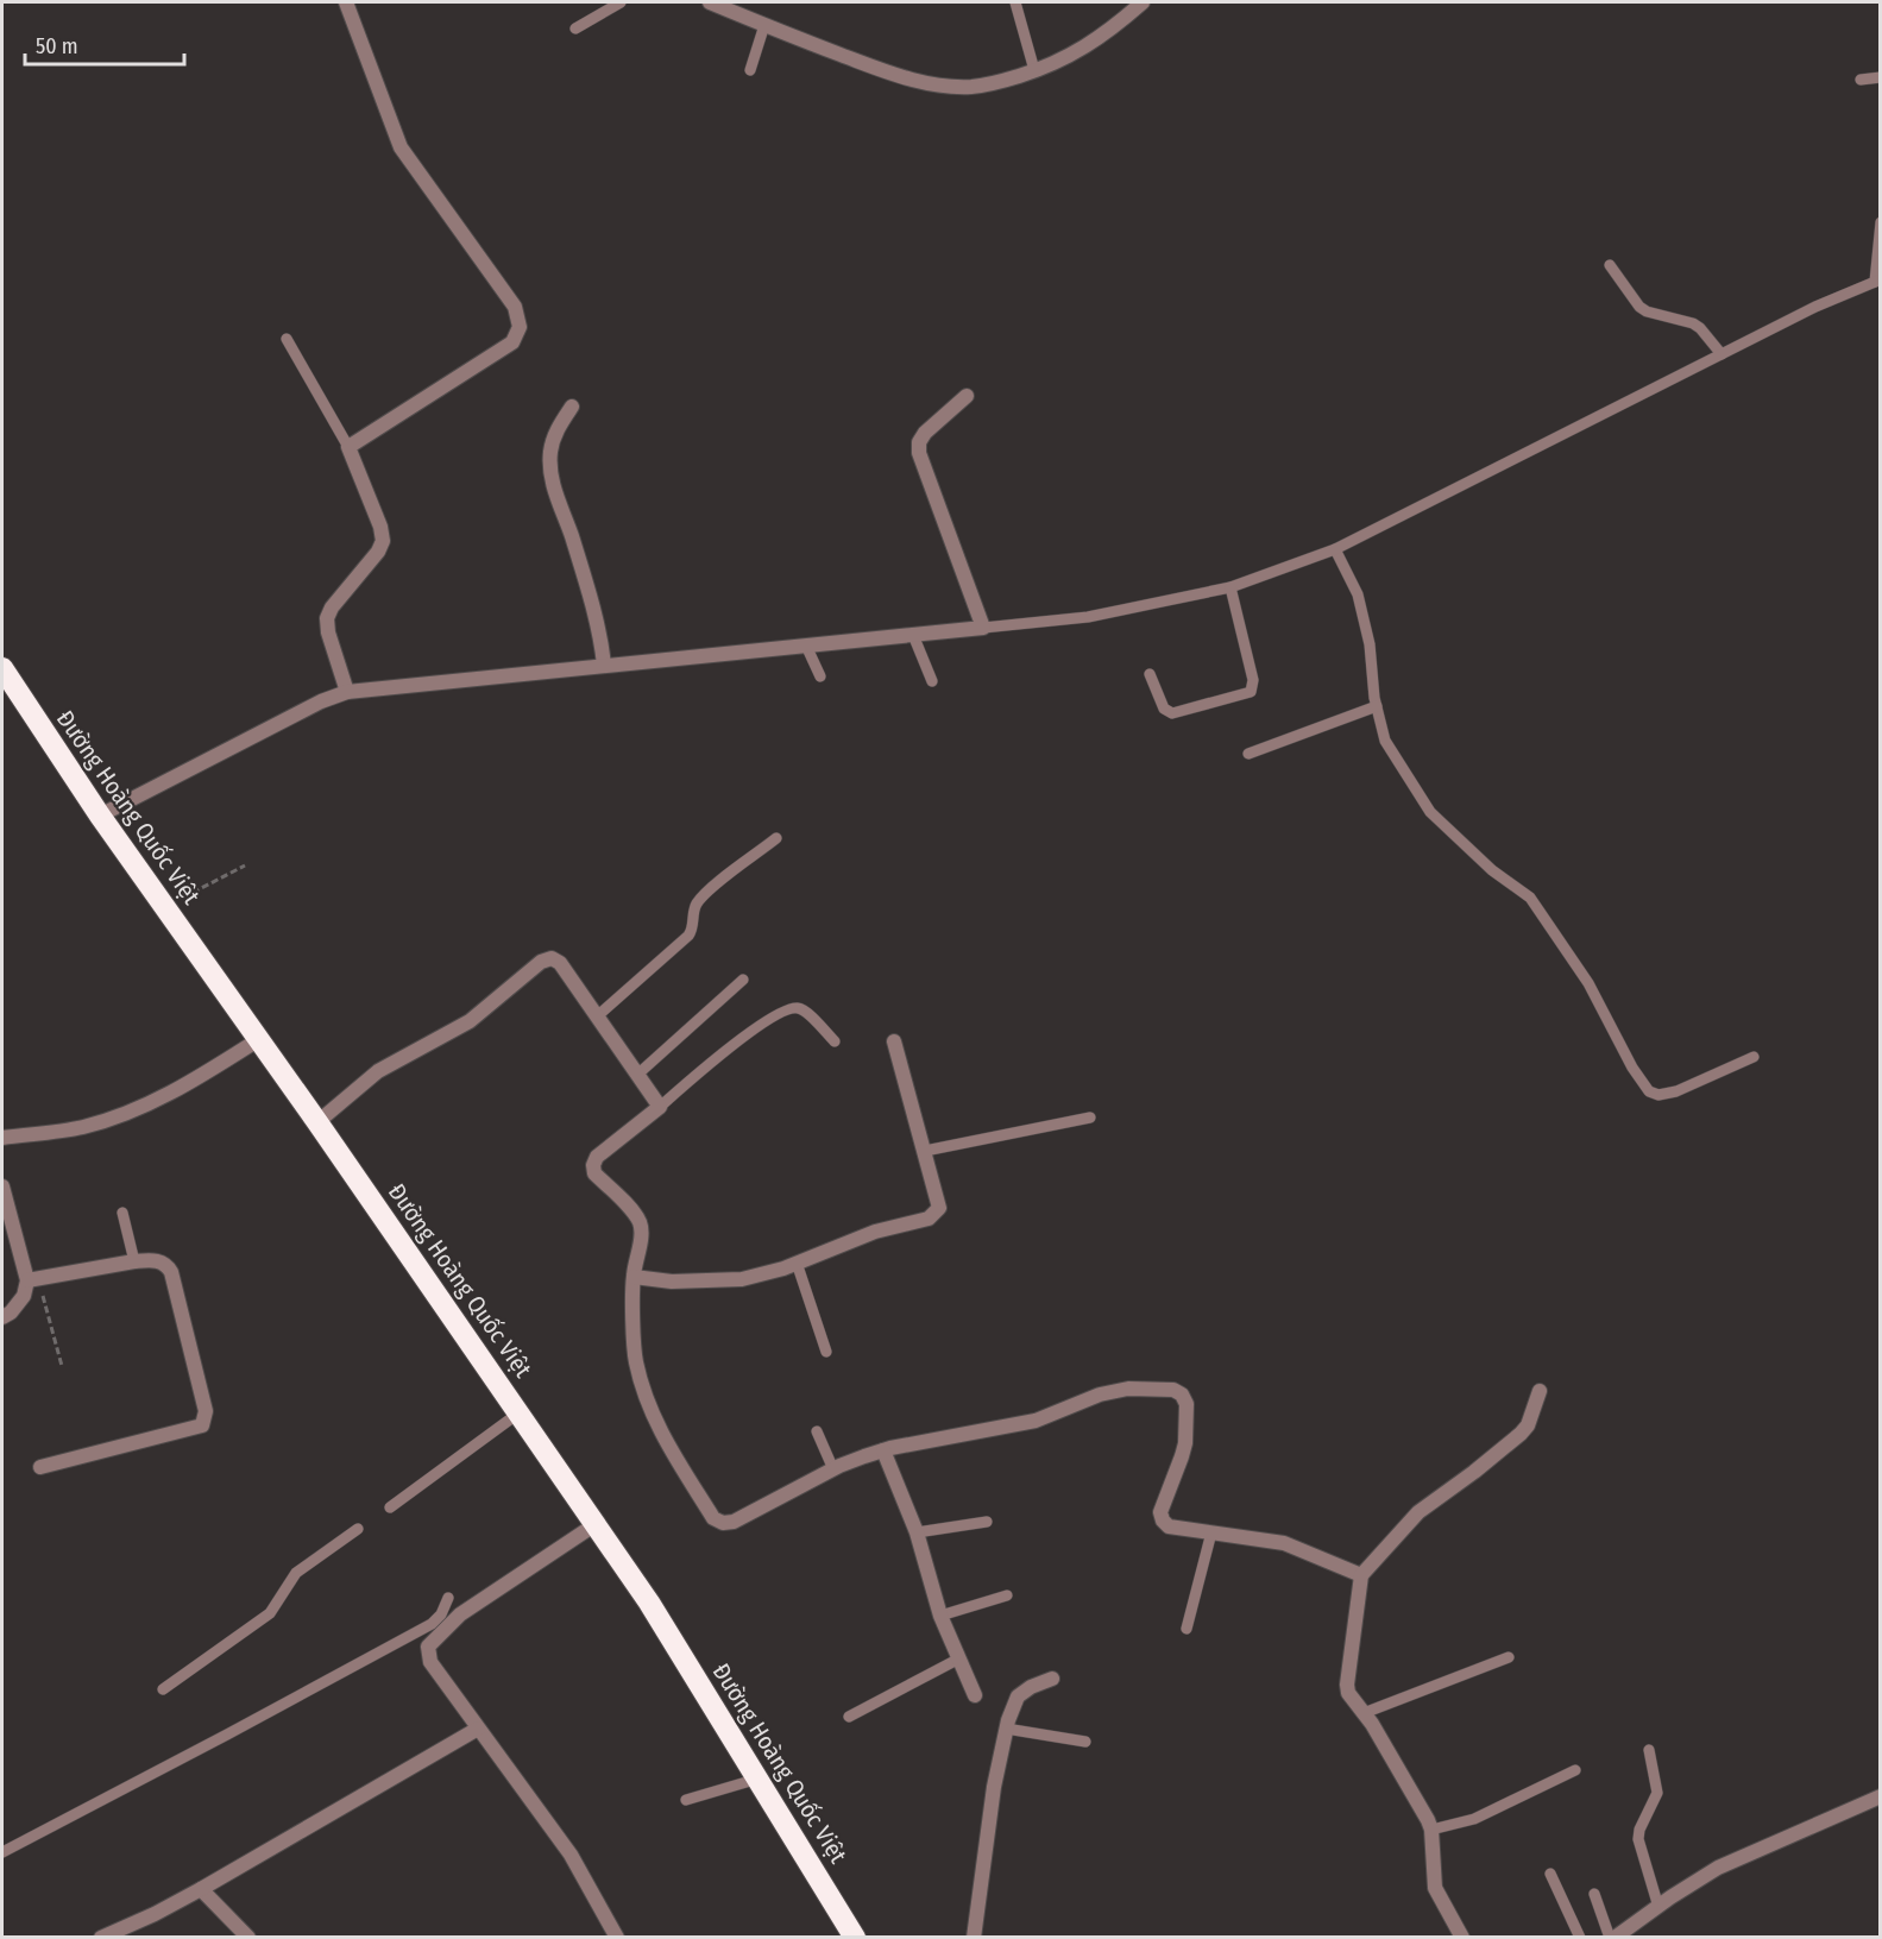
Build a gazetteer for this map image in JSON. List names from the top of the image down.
{
  "streets": {
    "highway": ["Đường Hoàng Quốc Việt"]
  },
  "scale_bar": "50 m"
}
